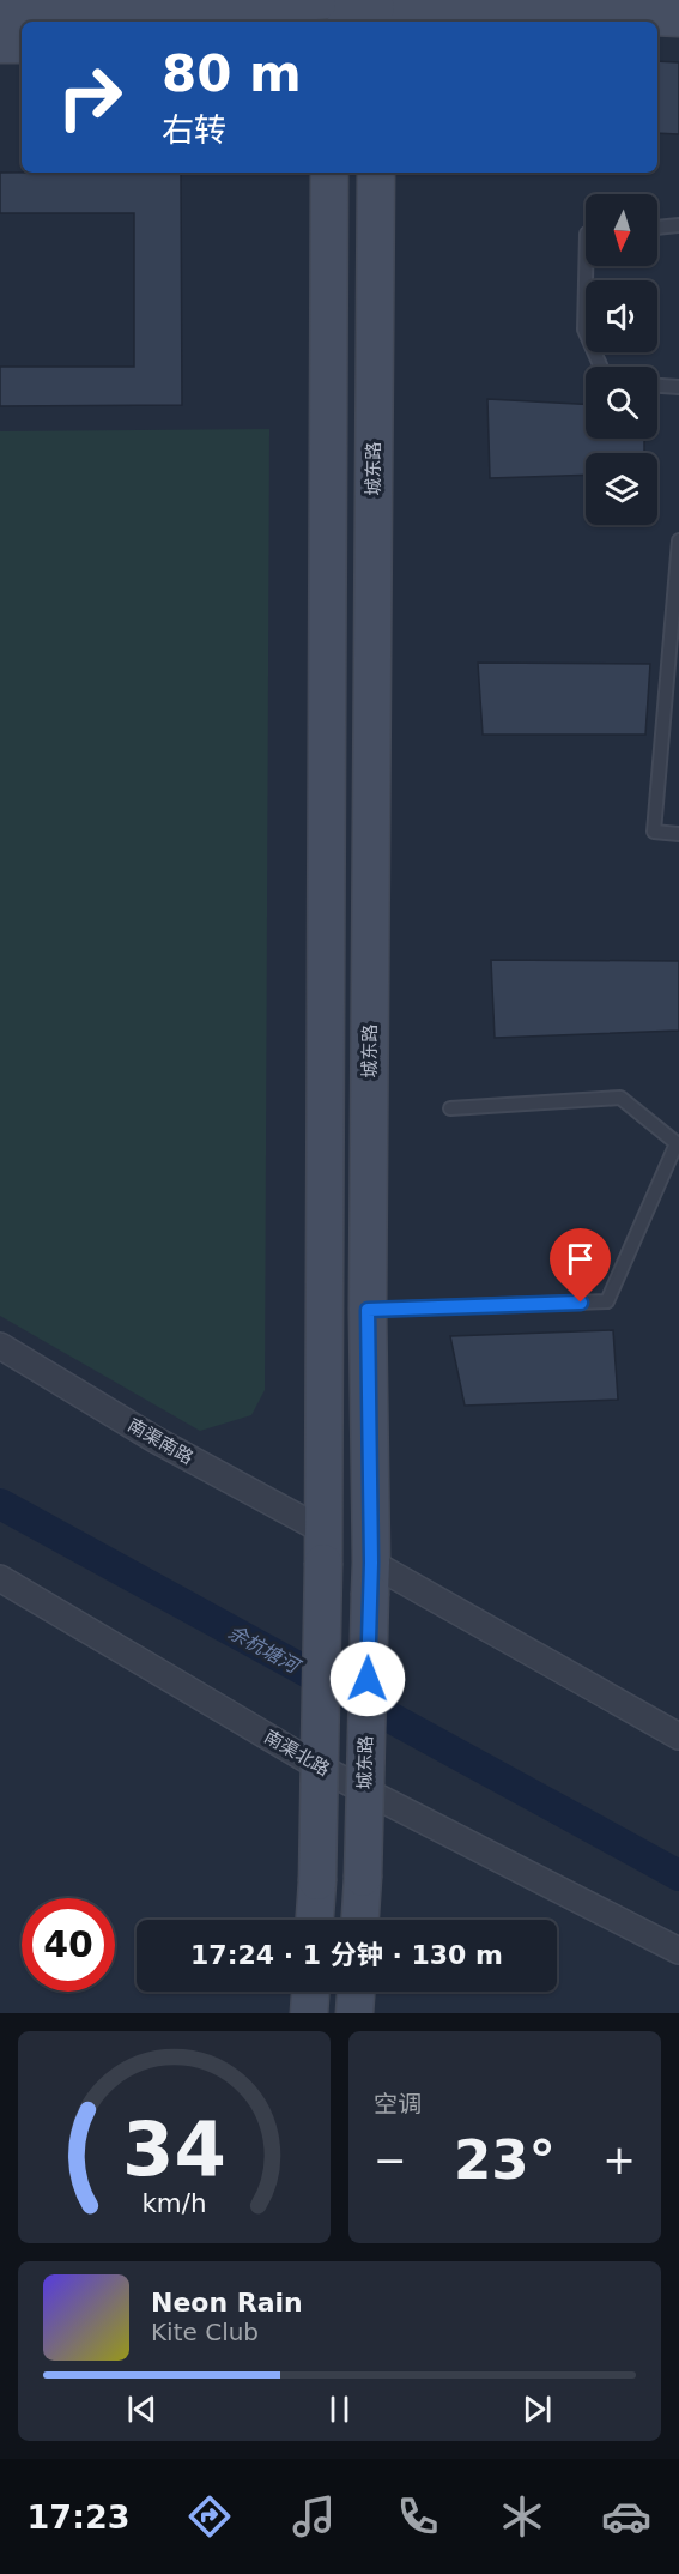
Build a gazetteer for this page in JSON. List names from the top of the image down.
{
  "streets": {
    "street": ["城东路", "南渠南路", "南渠北路"]
  },
  "water": ["余杭塘河"],
  "north": "bottom",
  "page": {
    "turn": ["80 m", "右转"],
    "limit": "40",
    "trip": "17:24 · 1 分钟 · 130 m",
    "tile": "空调",
    "heat": ["−", "23°", "+"],
    "song": ["Neon Rain", "Kite Club"],
    "tabs": "17:23",
    "gauge": ["34", "km/h"]
  }
}
